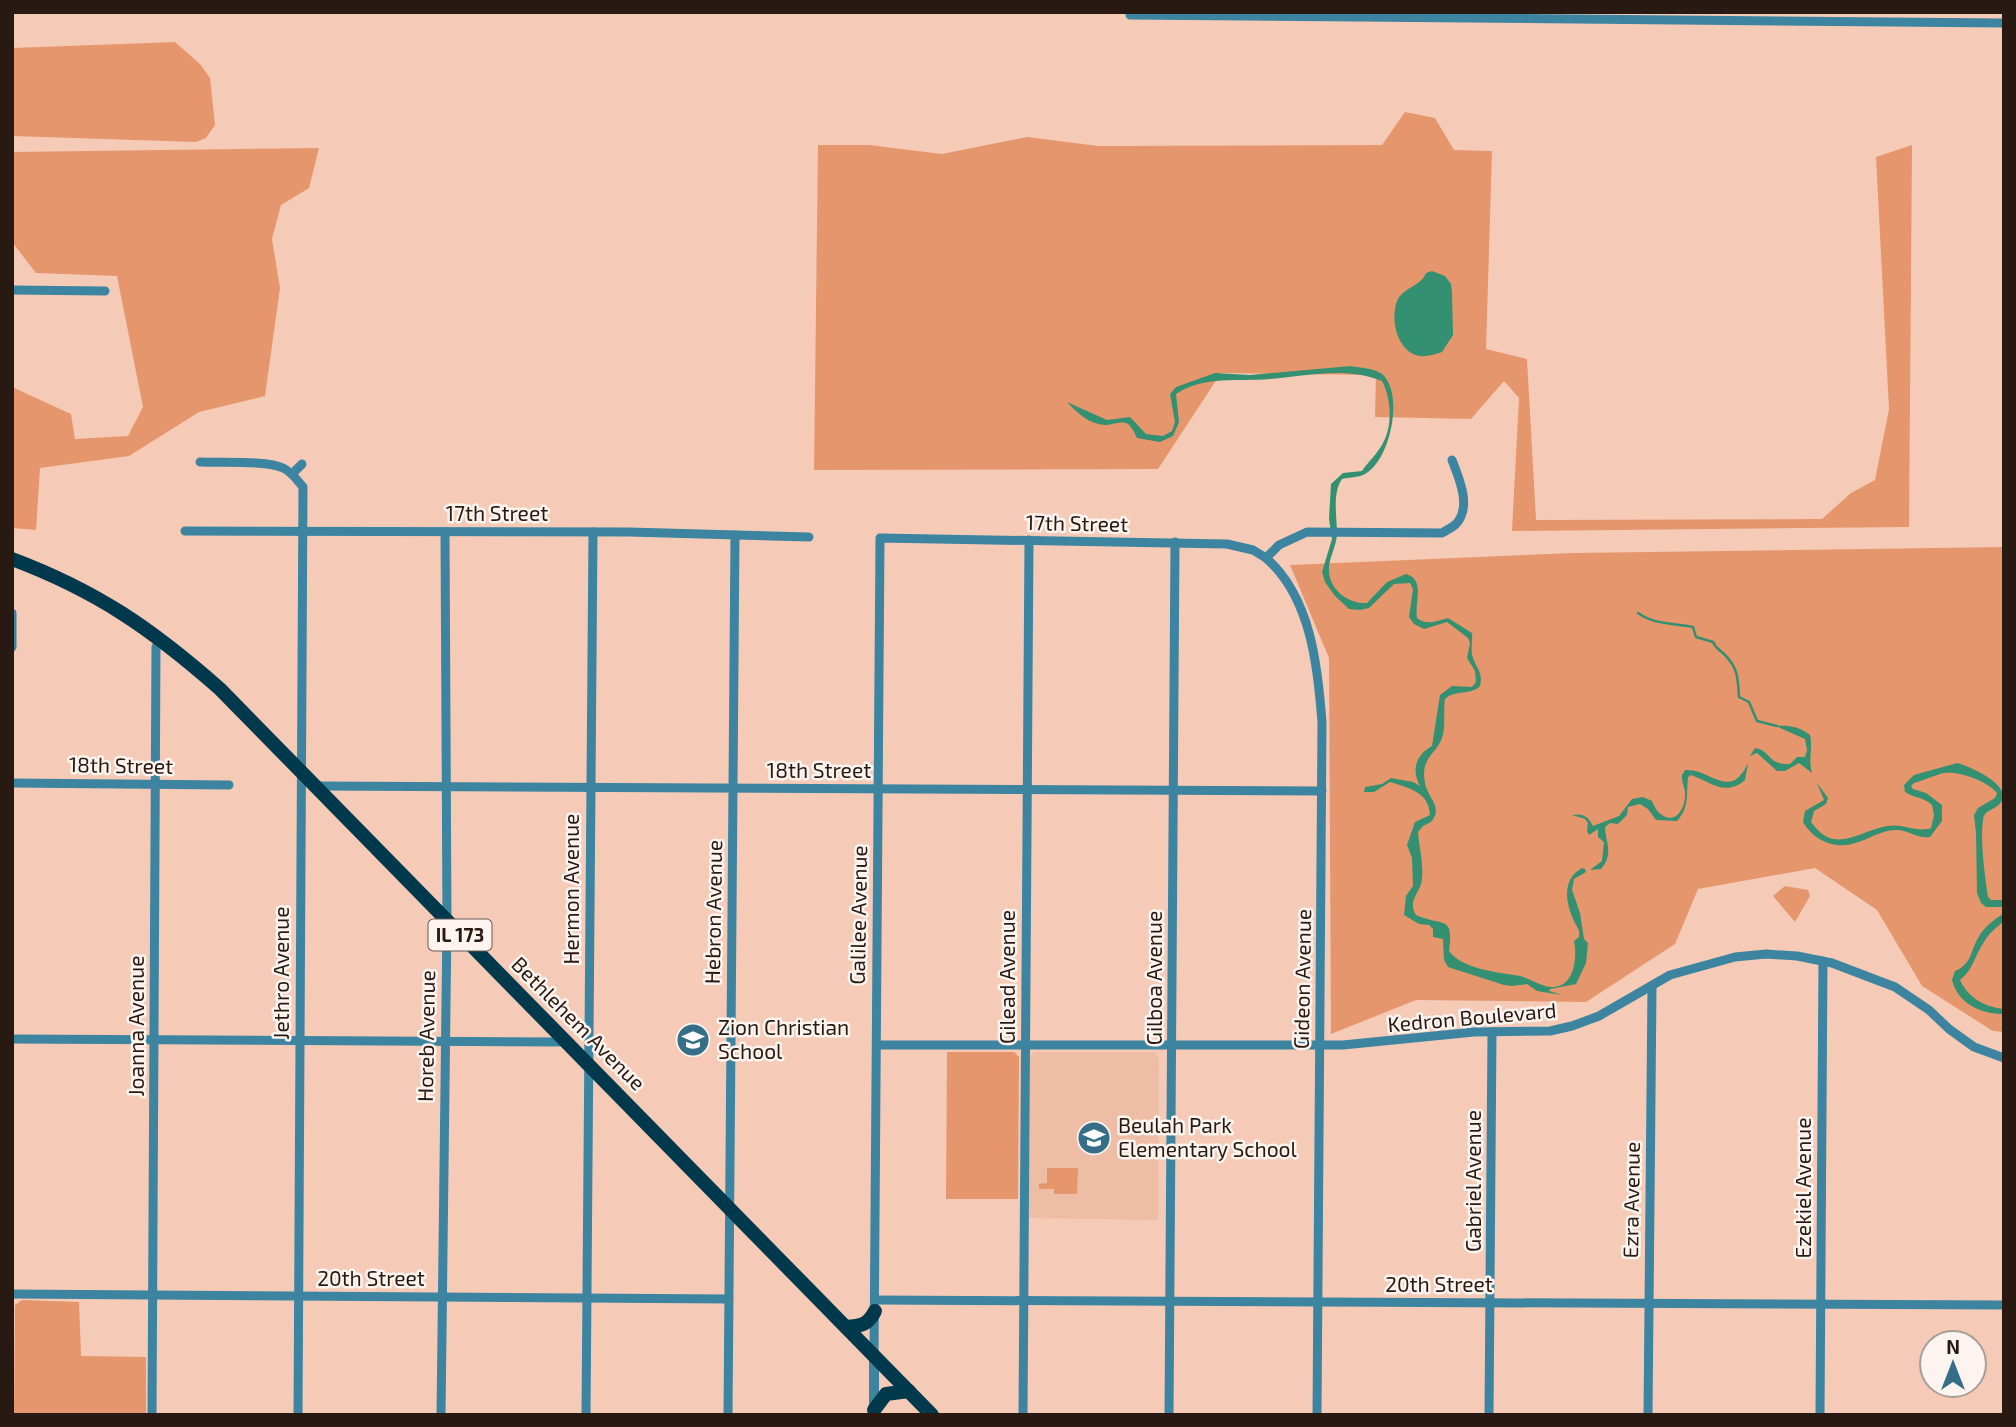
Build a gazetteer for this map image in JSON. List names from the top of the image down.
{
  "streets": {
    "main road": ["IL 173", "Bethlehem Avenue"],
    "street": [
      "17th Street",
      "18th Street",
      "Hermon Avenue",
      "Hebron Avenue",
      "Galilee Avenue",
      "Jethro Avenue",
      "Gilead Avenue",
      "Gilboa Avenue",
      "Gideon Avenue",
      "Kedron Boulevard",
      "Joanna Avenue",
      "Horeb Avenue",
      "Gabriel Avenue",
      "Ezekiel Avenue",
      "Ezra Avenue",
      "20th Street"
    ]
  },
  "crossings": [
    ["17th Street", "Hermon Avenue"],
    ["17th Street", "Hebron Avenue"],
    ["17th Street", "Galilee Avenue"],
    ["17th Street", "Jethro Avenue"],
    ["17th Street", "Gilead Avenue"],
    ["17th Street", "Gilboa Avenue"],
    ["17th Street", "Gideon Avenue"],
    ["17th Street", "Horeb Avenue"],
    ["18th Street", "Hermon Avenue"],
    ["18th Street", "Hebron Avenue"],
    ["18th Street", "Galilee Avenue"],
    ["18th Street", "Gilead Avenue"],
    ["18th Street", "Gilboa Avenue"],
    ["18th Street", "Gideon Avenue"],
    ["18th Street", "Bethlehem Avenue"],
    ["18th Street", "Joanna Avenue"],
    ["18th Street", "Horeb Avenue"],
    ["Hermon Avenue", "Bethlehem Avenue"],
    ["Hermon Avenue", "20th Street"],
    ["Hebron Avenue", "Bethlehem Avenue"],
    ["Hebron Avenue", "20th Street"],
    ["Galilee Avenue", "Kedron Boulevard"],
    ["Galilee Avenue", "Bethlehem Avenue"],
    ["Galilee Avenue", "20th Street"],
    ["Jethro Avenue", "Bethlehem Avenue"],
    ["Jethro Avenue", "20th Street"],
    ["Gilead Avenue", "Kedron Boulevard"],
    ["Gilead Avenue", "20th Street"],
    ["Gilboa Avenue", "Kedron Boulevard"],
    ["Gilboa Avenue", "20th Street"],
    ["Gideon Avenue", "Kedron Boulevard"],
    ["Gideon Avenue", "20th Street"],
    ["Kedron Boulevard", "Gabriel Avenue"],
    ["Kedron Boulevard", "Ezekiel Avenue"],
    ["Kedron Boulevard", "Ezra Avenue"],
    ["Bethlehem Avenue", "Joanna Avenue"],
    ["Bethlehem Avenue", "Horeb Avenue"],
    ["Joanna Avenue", "20th Street"],
    ["Horeb Avenue", "20th Street"],
    ["Gabriel Avenue", "20th Street"],
    ["Ezekiel Avenue", "20th Street"],
    ["Ezra Avenue", "20th Street"]
  ],
  "places": {
    "school or university": ["Zion Christian School", "Beulah Park Elementary School"]
  },
  "north": "top"
}
